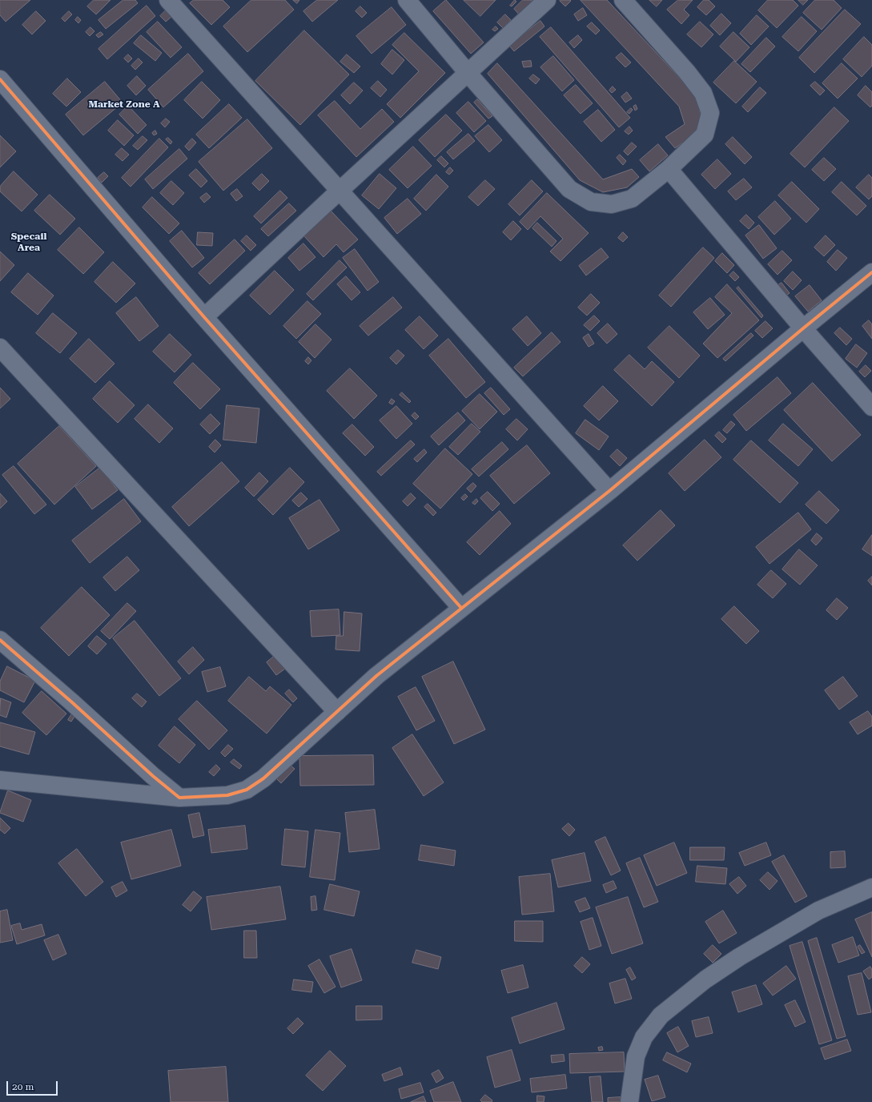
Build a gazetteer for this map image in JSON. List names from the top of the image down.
{
  "districts": ["Market Zone A", "Specail Area"],
  "scale_bar": "20 m"
}
